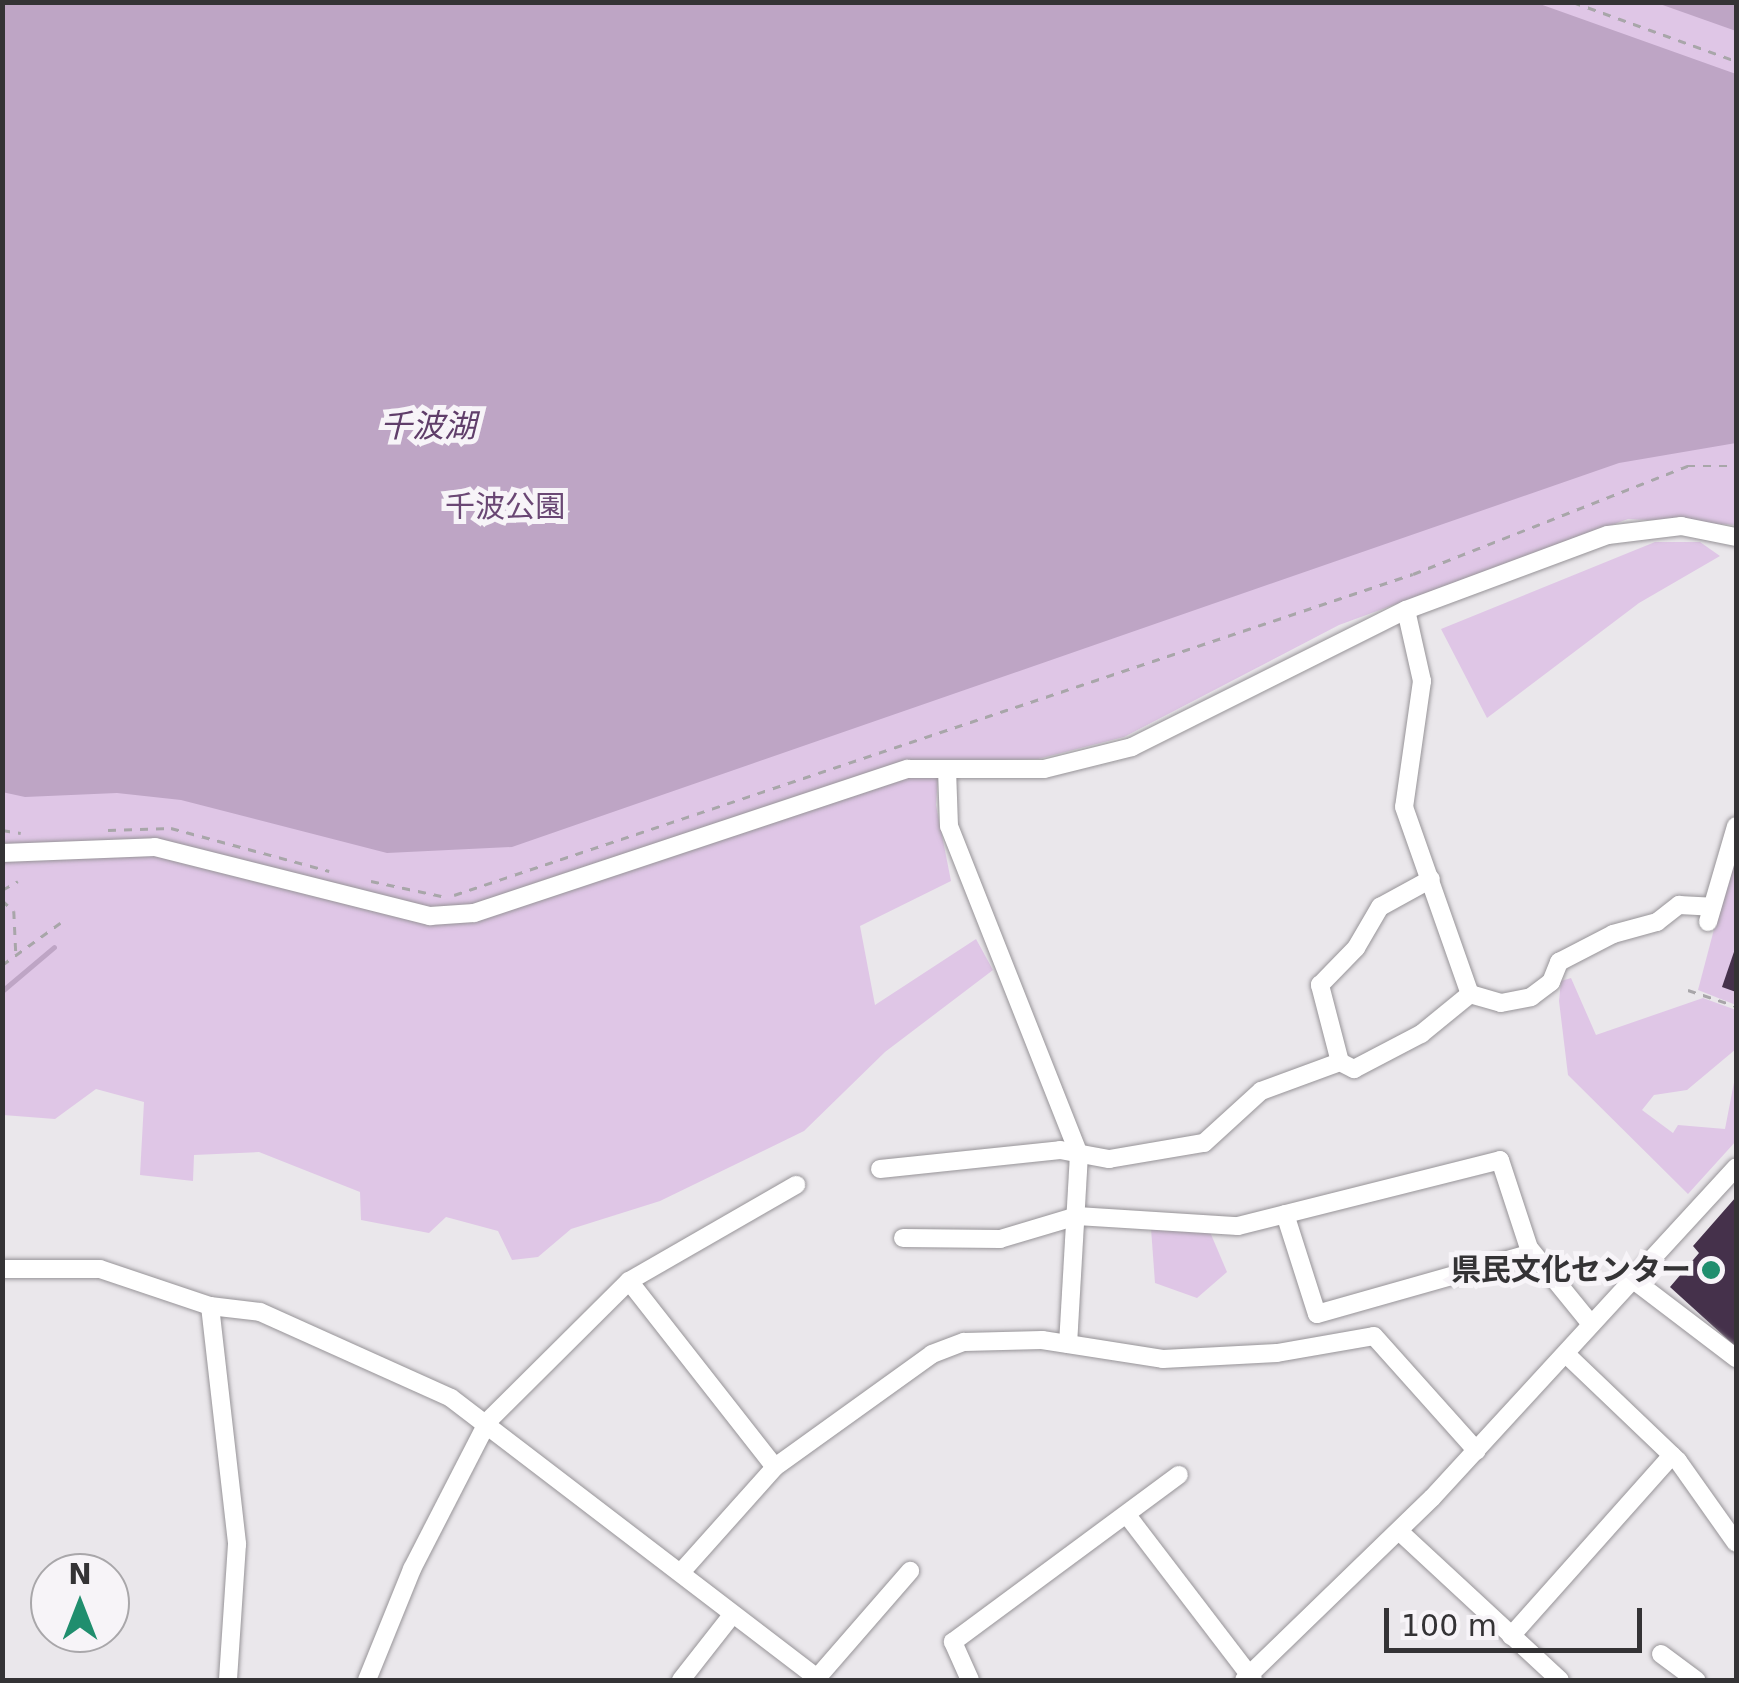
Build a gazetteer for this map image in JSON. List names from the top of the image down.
{
  "water": ["千波湖"],
  "parks": ["千波公園"],
  "places": ["県民文化センター"],
  "scale_bar": "100 m",
  "north": "top"
}
